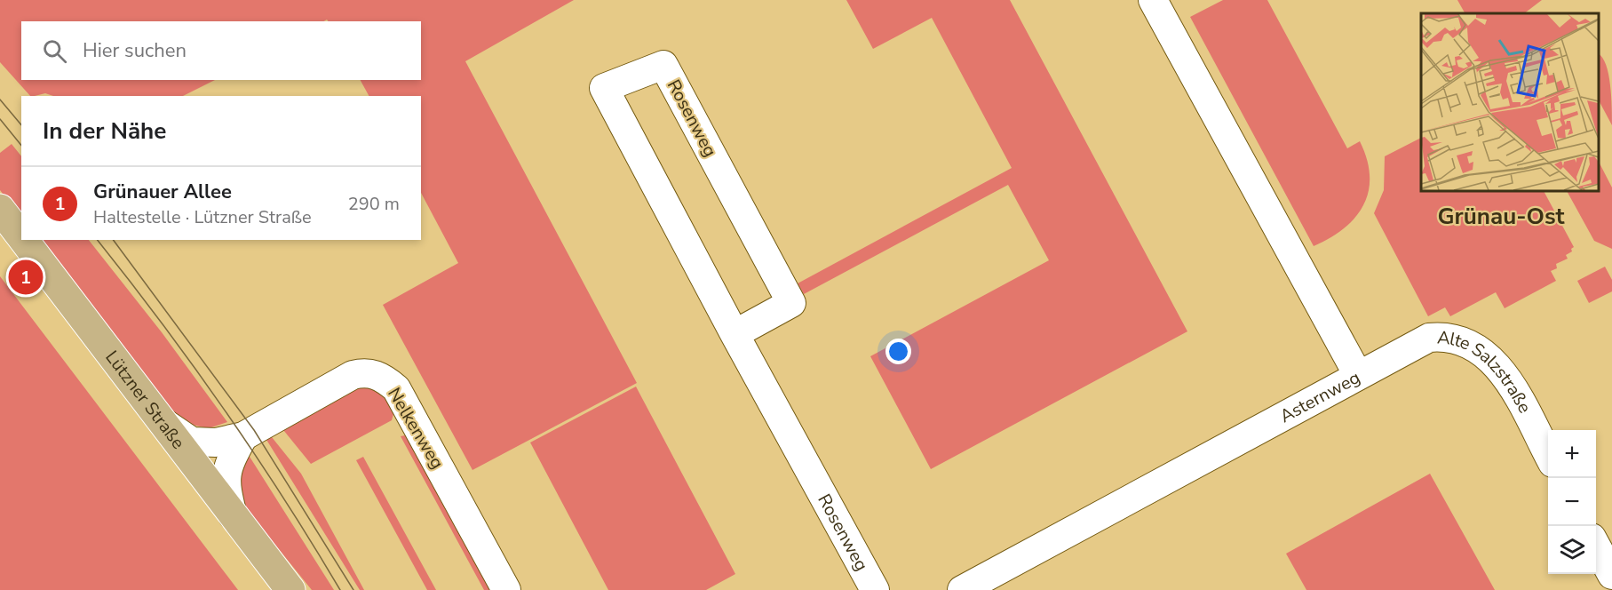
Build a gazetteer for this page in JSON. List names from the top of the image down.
{
  "streets": {
    "main road": ["Lützner Straße"],
    "street": [
      "Rosenweg",
      "Alte Salzstraße",
      "Asternweg",
      "Nelkenweg"
    ]
  },
  "crossings": [
    ["Alte Salzstraße", "Asternweg"],
    ["Lützner Straße", "Nelkenweg"]
  ],
  "districts": ["Grünau-Ost"],
  "page": {
    "search": "Hier suchen",
    "heading": "In der Nähe",
    "list": [
      {
        "mark": "1",
        "name": "Grünauer Allee",
        "note": "Haltestelle · Lützner Straße",
        "value": "290 m"
      }
    ],
    "pins": "1",
    "map_buttons": ["+", "−"]
  }
}
